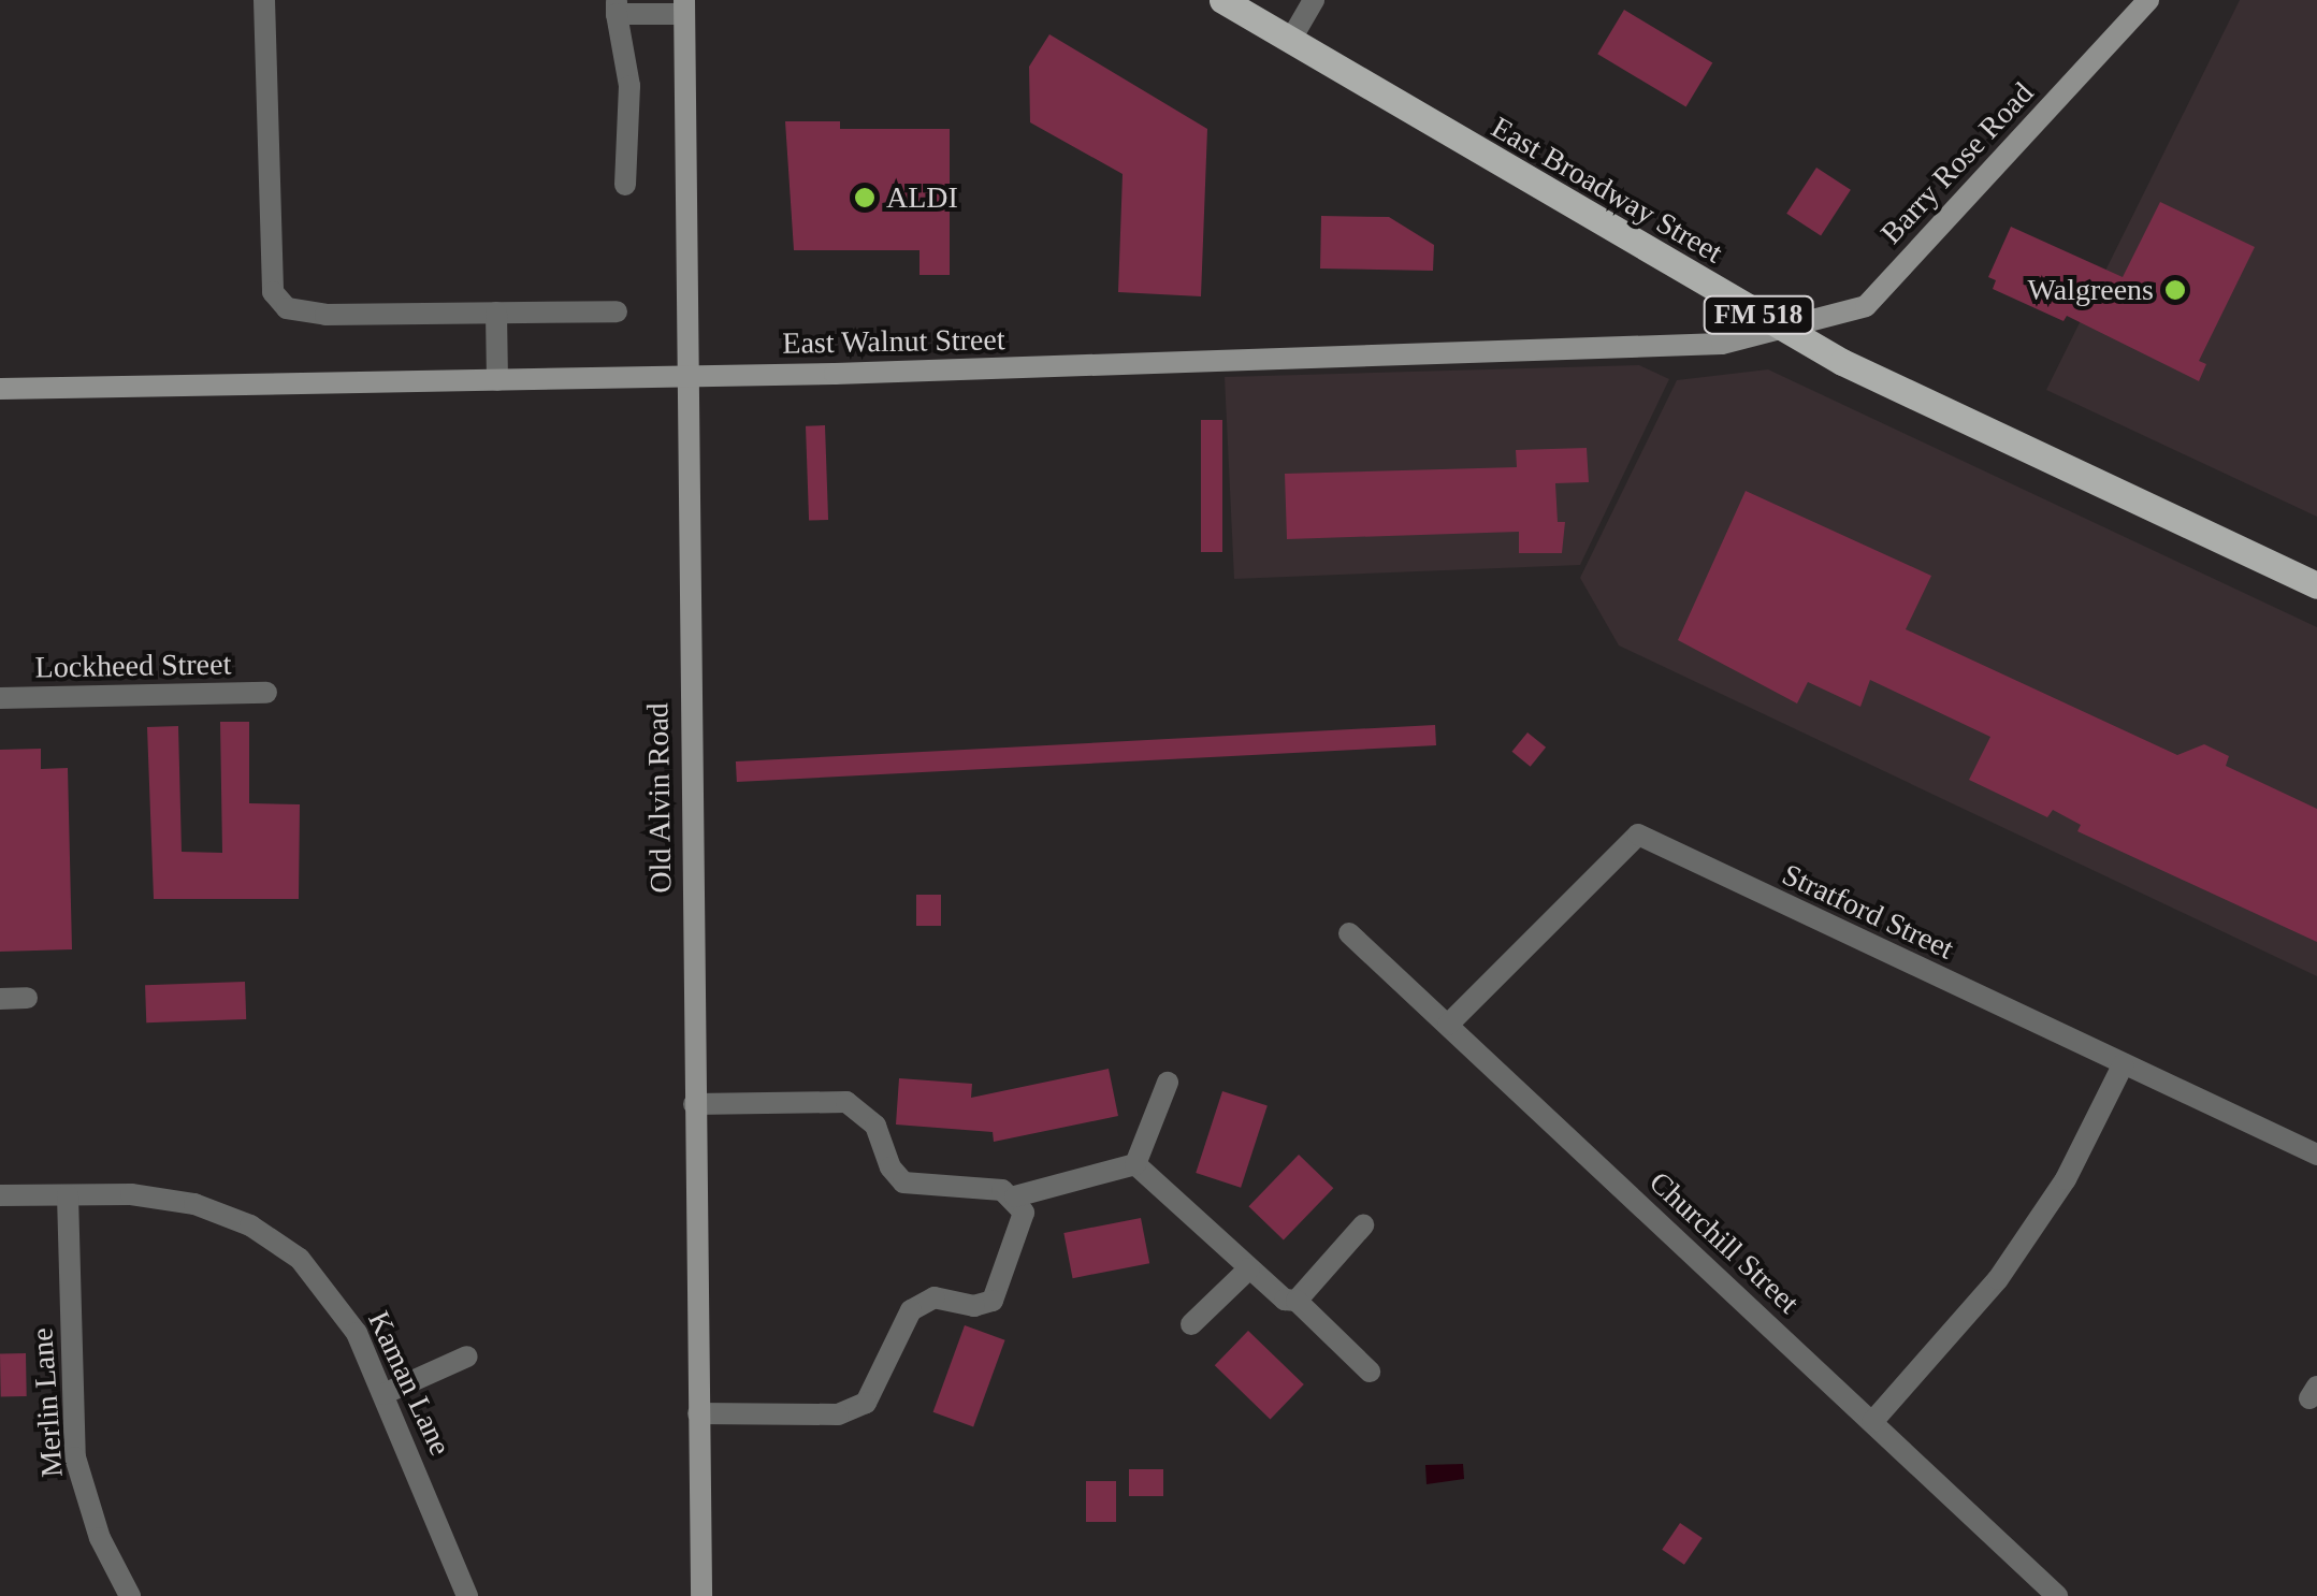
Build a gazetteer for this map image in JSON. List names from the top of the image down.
{
  "streets": {
    "main road": ["East Broadway Street", "FM 518"],
    "street": [
      "Barry Rose Road",
      "East Walnut Street",
      "Lockheed Street",
      "Old Alvin Road",
      "Stratford Street",
      "Churchill Street",
      "Kaman Lane",
      "Merlin Lane"
    ]
  },
  "crossings": [
    ["Barry Rose Road", "East Broadway Street"],
    ["Barry Rose Road", "East Walnut Street"],
    ["East Broadway Street", "East Walnut Street"],
    ["East Walnut Street", "Old Alvin Road"],
    ["Stratford Street", "Churchill Street"],
    ["Kaman Lane", "Merlin Lane"]
  ],
  "places": ["ALDI", "Walgreens"]
}
